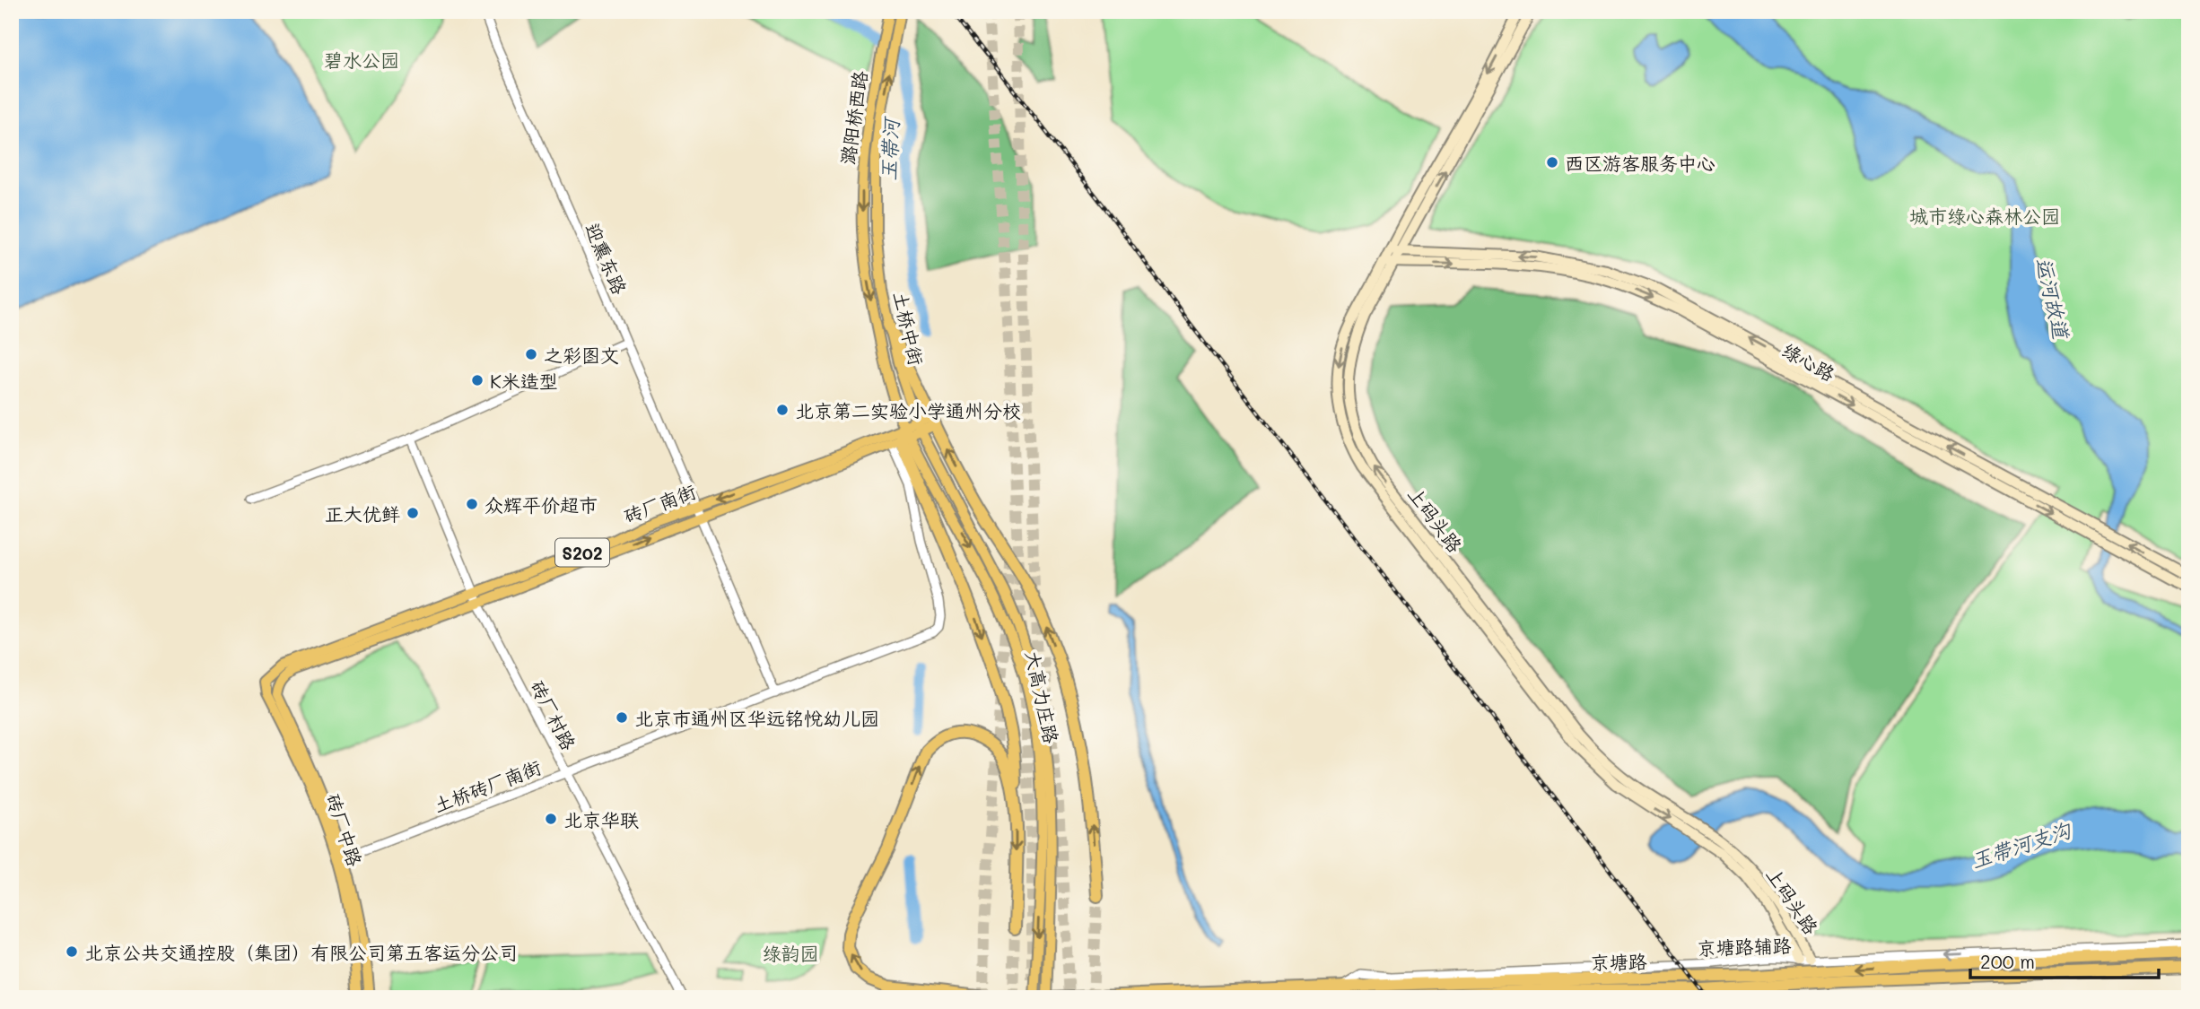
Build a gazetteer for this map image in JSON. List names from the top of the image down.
{
  "streets": {
    "highway": ["京塘路"],
    "main road": [
      "潞阳桥西路",
      "土桥中街",
      "绿心路",
      "砖厂南街",
      "上码头路",
      "S202",
      "大高力庄路",
      "砖厂中路"
    ],
    "street": [
      "迎熏东路",
      "砖厂村路",
      "土桥砖厂南街",
      "京塘路辅路"
    ]
  },
  "crossings": [
    ["潞阳桥西路", "土桥中街"],
    ["潞阳桥西路", "砖厂南街"],
    ["潞阳桥西路", "大高力庄路"],
    ["潞阳桥西路", "土桥砖厂南街"],
    ["迎熏东路", "砖厂南街"],
    ["迎熏东路", "土桥砖厂南街"],
    ["土桥中街", "砖厂南街"],
    ["土桥中街", "大高力庄路"],
    ["绿心路", "上码头路"],
    ["砖厂南街", "大高力庄路"],
    ["砖厂南街", "砖厂村路"],
    ["砖厂南街", "土桥砖厂南街"],
    ["砖厂南街", "砖厂中路"],
    ["上码头路", "京塘路辅路"],
    ["大高力庄路", "土桥砖厂南街"],
    ["大高力庄路", "京塘路"],
    ["砖厂村路", "土桥砖厂南街"],
    ["土桥砖厂南街", "砖厂中路"],
    ["京塘路辅路", "京塘路"]
  ],
  "one_way": ["京塘路辅路"],
  "water": ["玉带河", "运河故道", "玉带河支沟"],
  "parks": ["碧水公园", "城市绿心森林公园", "绿韵园"],
  "places": [
    "西区游客服务中心",
    "之彩图文",
    "K米造型",
    "北京第二实验小学通州分校",
    "众辉平价超市",
    "正大优鲜",
    "北京市通州区华远铭悦幼儿园",
    "北京华联",
    "北京公共交通控股（集团）有限公司第五客运分公司"
  ],
  "scale_bar": "200 m"
}
